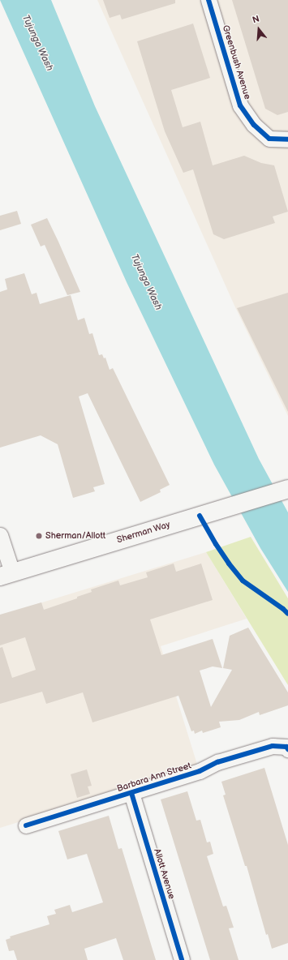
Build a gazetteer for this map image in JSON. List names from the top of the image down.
{
  "streets": {
    "main road": ["Sherman Way"],
    "street": ["Greenbush Avenue", "Barbara Ann Street", "Allott Avenue"]
  },
  "crossings": [
    ["Barbara Ann Street", "Allott Avenue"]
  ],
  "water": ["Tujunga Wash"],
  "places": ["Sherman/Allott"],
  "north": "top"
}
